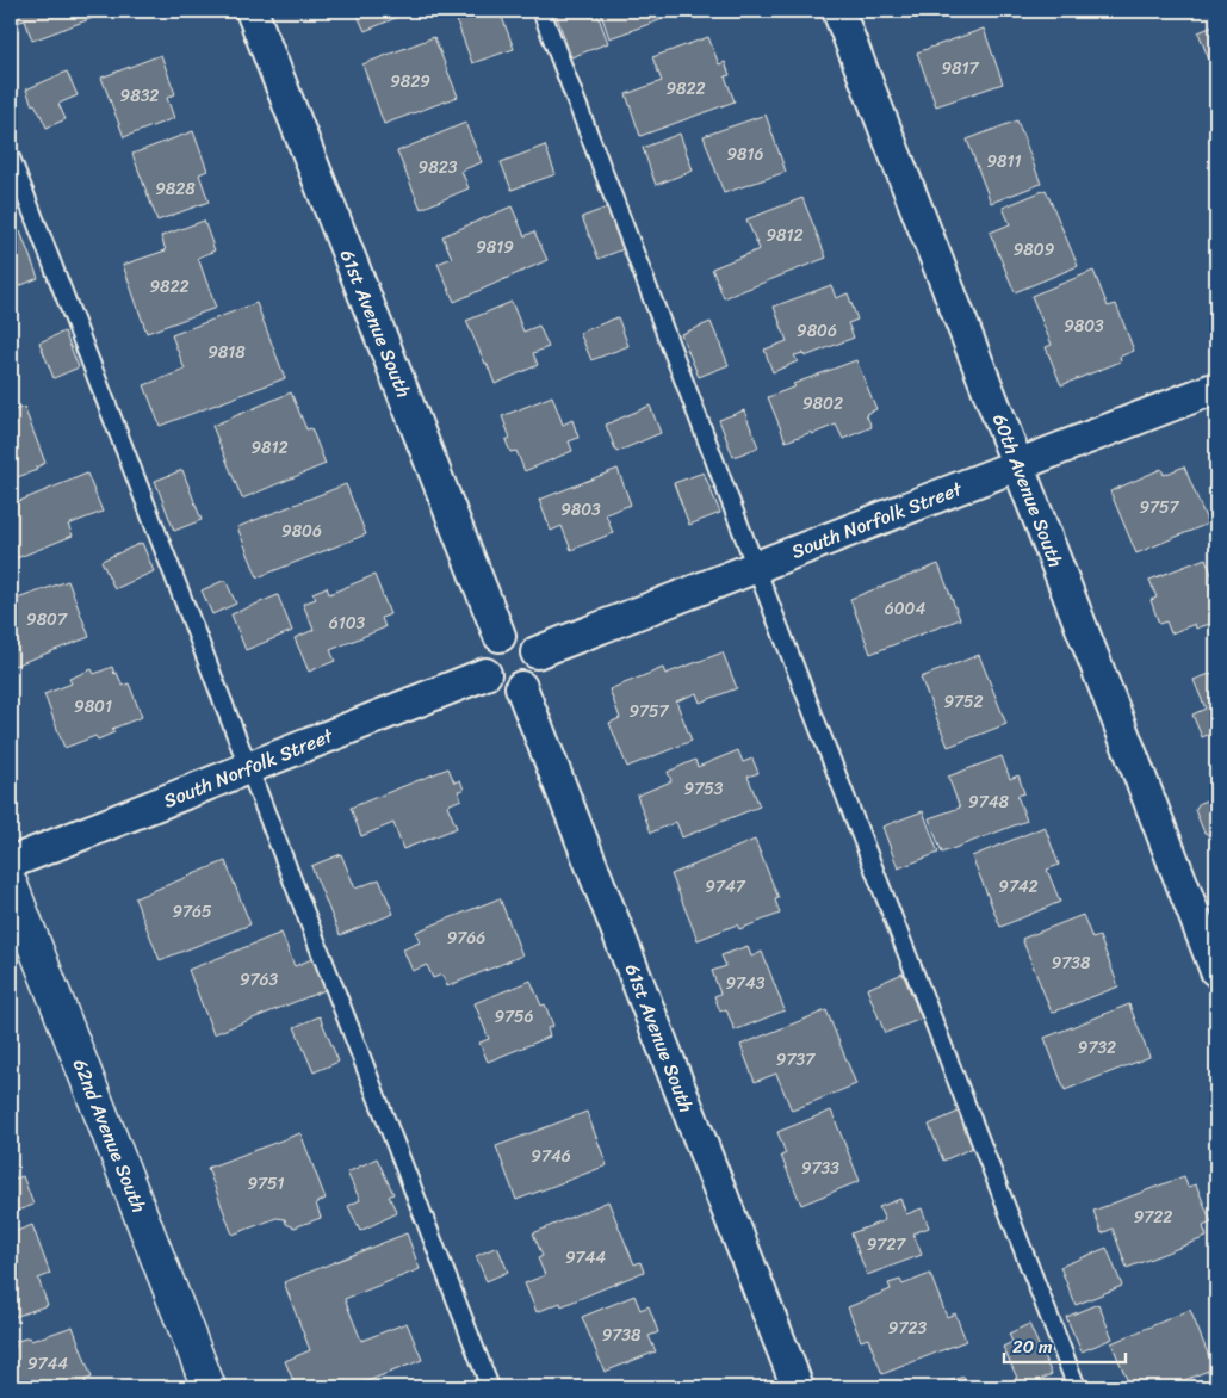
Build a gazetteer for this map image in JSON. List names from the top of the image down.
{
  "streets": {
    "street": [
      "61st Avenue South",
      "60th Avenue South",
      "South Norfolk Street",
      "62nd Avenue South"
    ]
  },
  "crossings": [
    ["61st Avenue South", "South Norfolk Street"],
    ["60th Avenue South", "South Norfolk Street"]
  ],
  "house_numbers": [
    "9817",
    "9829",
    "9822",
    "9832",
    "9816",
    "9811",
    "9823",
    "9828",
    "9812",
    "9819",
    "9809",
    "9822",
    "9803",
    "9806",
    "9818",
    "9802",
    "9812",
    "9757",
    "9803",
    "9806",
    "6004",
    "9807",
    "6103",
    "9752",
    "9801",
    "9757",
    "9753",
    "9748",
    "9747",
    "9742",
    "9765",
    "9766",
    "9738",
    "9763",
    "9743",
    "9756",
    "9732",
    "9737",
    "9746",
    "9733",
    "9751",
    "9722",
    "9727",
    "9744",
    "9723",
    "9738",
    "9744"
  ],
  "scale_bar": "20 m"
}
